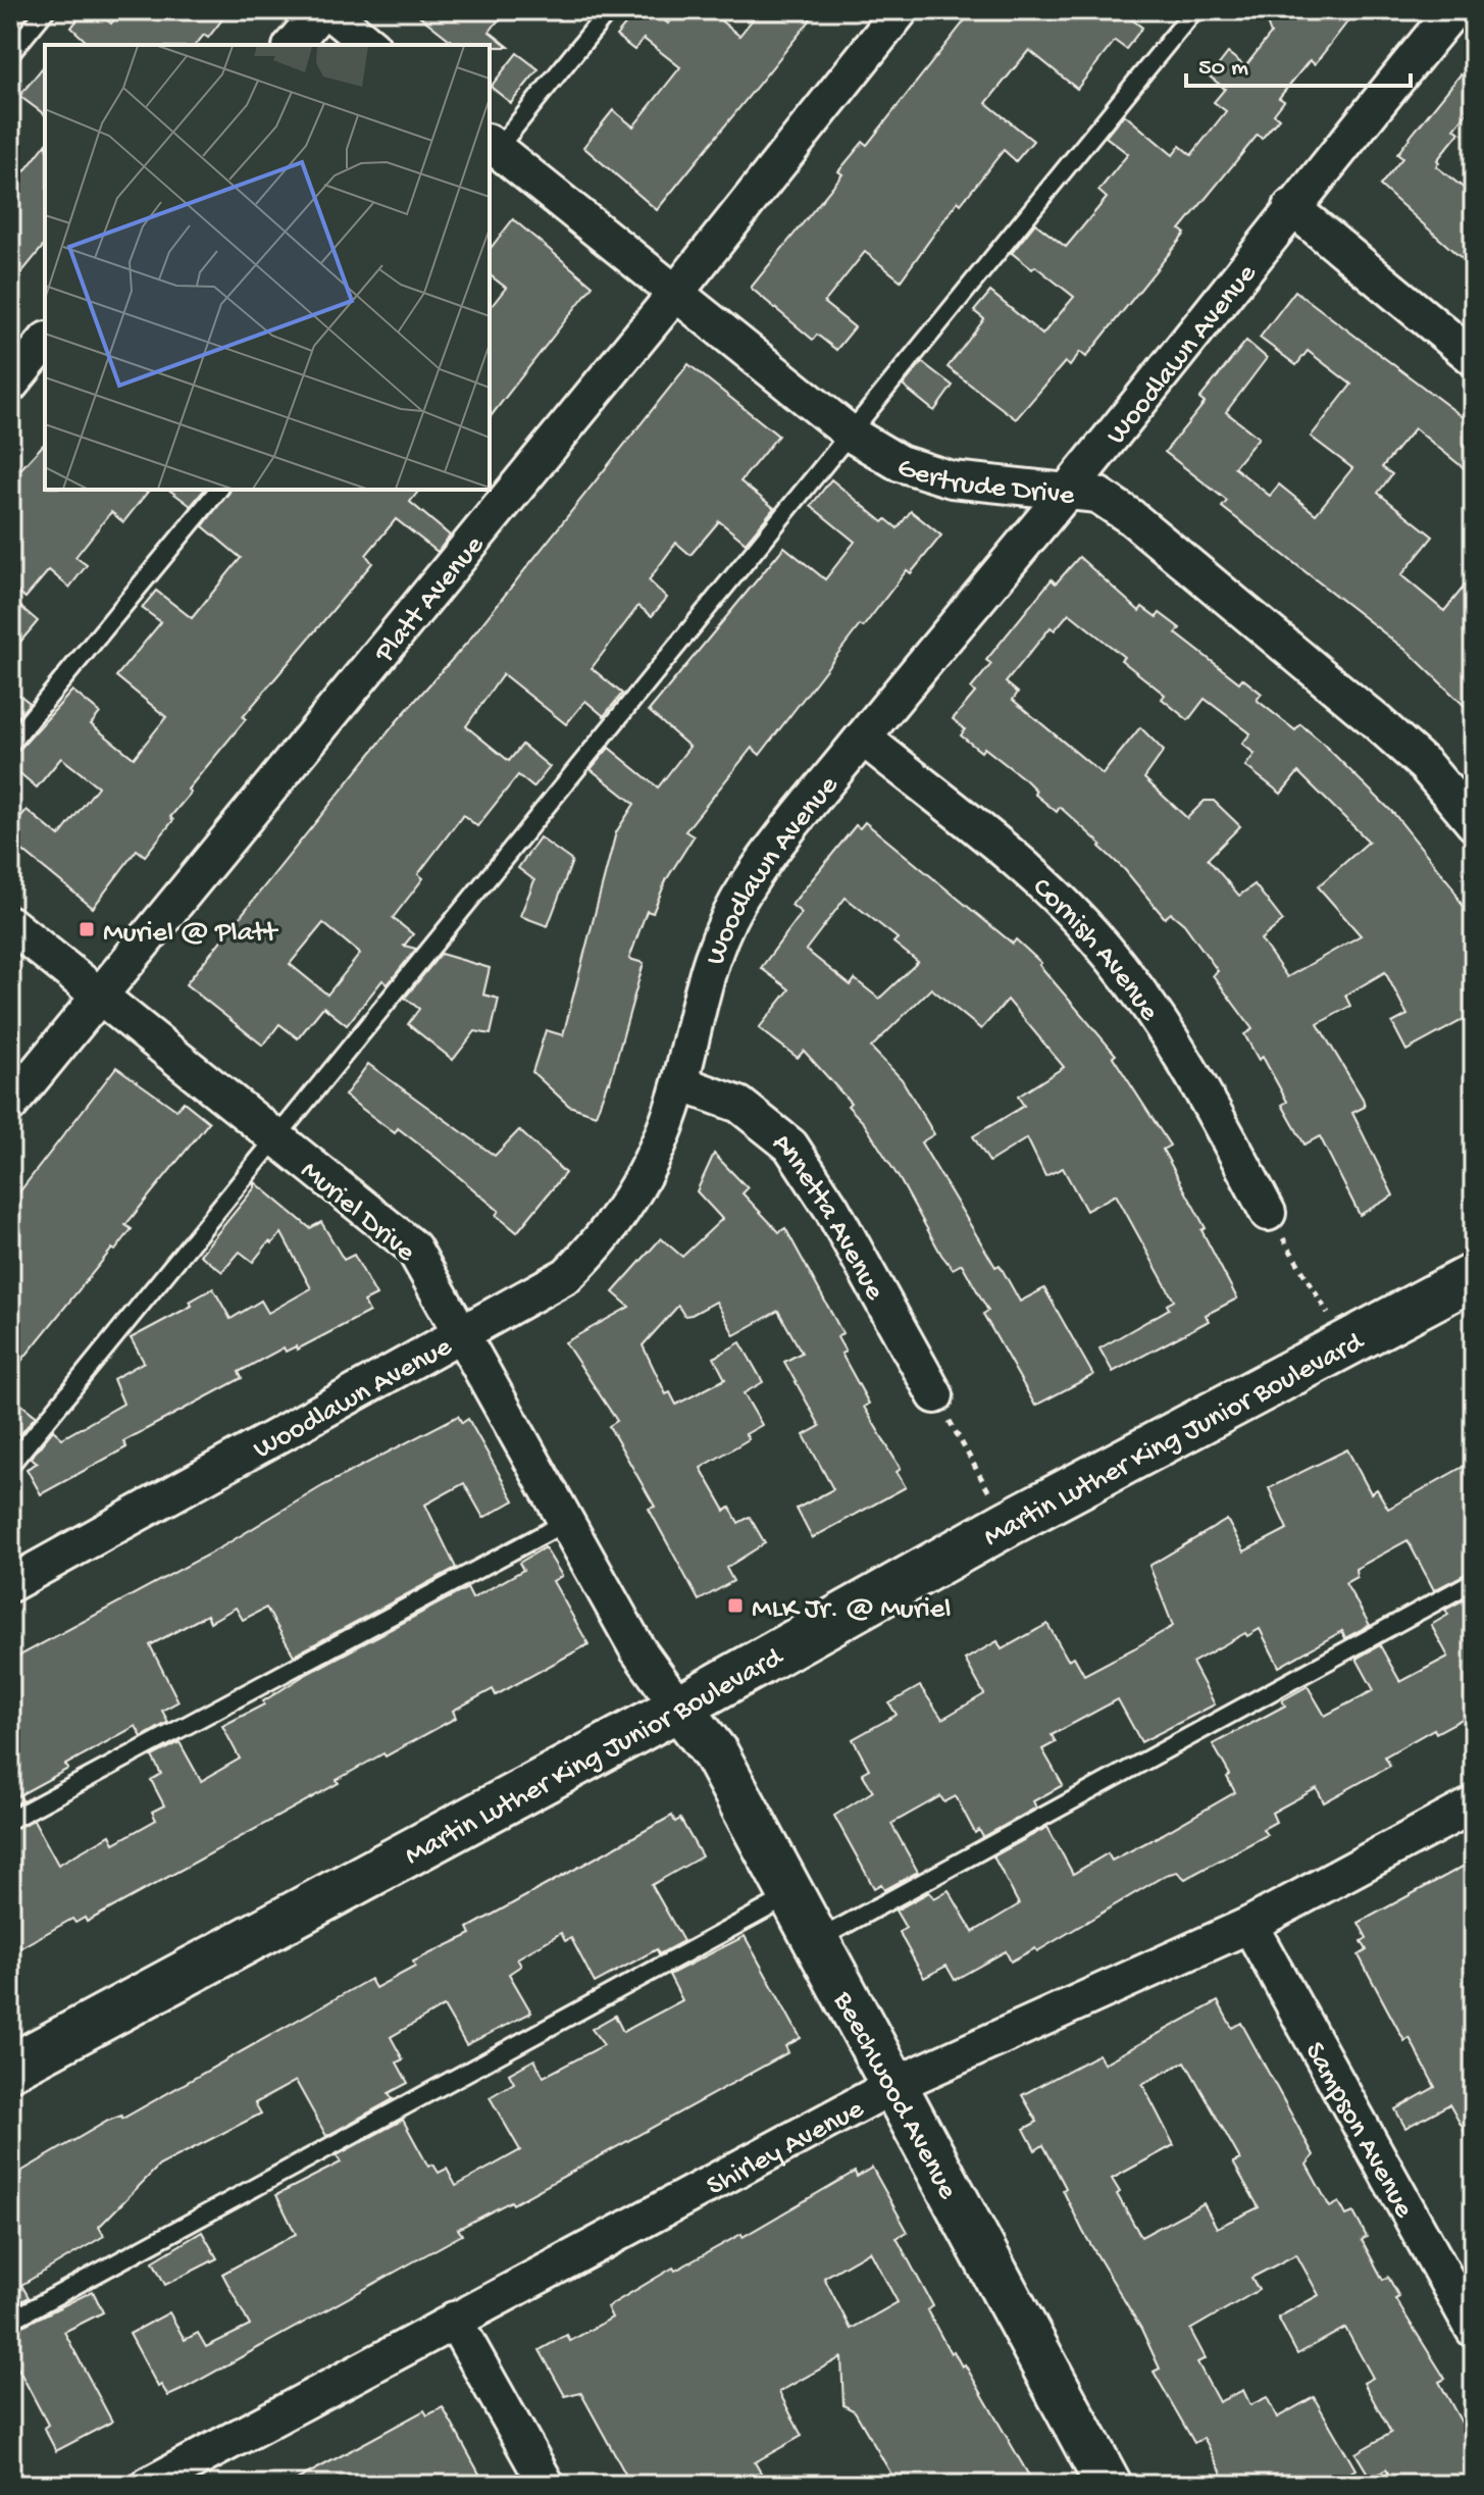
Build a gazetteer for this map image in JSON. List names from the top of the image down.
{
  "streets": {
    "main road": ["Martin Luther King Junior Boulevard", "Beechwood Avenue"],
    "street": [
      "Woodlawn Avenue",
      "Gertrude Drive",
      "Platt Avenue",
      "Cornish Avenue",
      "Muriel Drive",
      "Annetta Avenue",
      "Sampson Avenue",
      "Shirley Avenue"
    ]
  },
  "crossings": [
    ["Woodlawn Avenue", "Gertrude Drive"],
    ["Woodlawn Avenue", "Cornish Avenue"],
    ["Woodlawn Avenue", "Muriel Drive"],
    ["Woodlawn Avenue", "Annetta Avenue"],
    ["Gertrude Drive", "Platt Avenue"],
    ["Platt Avenue", "Muriel Drive"],
    ["Muriel Drive", "Martin Luther King Junior Boulevard"],
    ["Muriel Drive", "Beechwood Avenue"],
    ["Martin Luther King Junior Boulevard", "Beechwood Avenue"],
    ["Beechwood Avenue", "Shirley Avenue"],
    ["Sampson Avenue", "Shirley Avenue"]
  ],
  "places": {
    "transit": ["Muriel @ Platt", "MLK Jr. @ Muriel"]
  },
  "scale_bar": "50 m"
}
